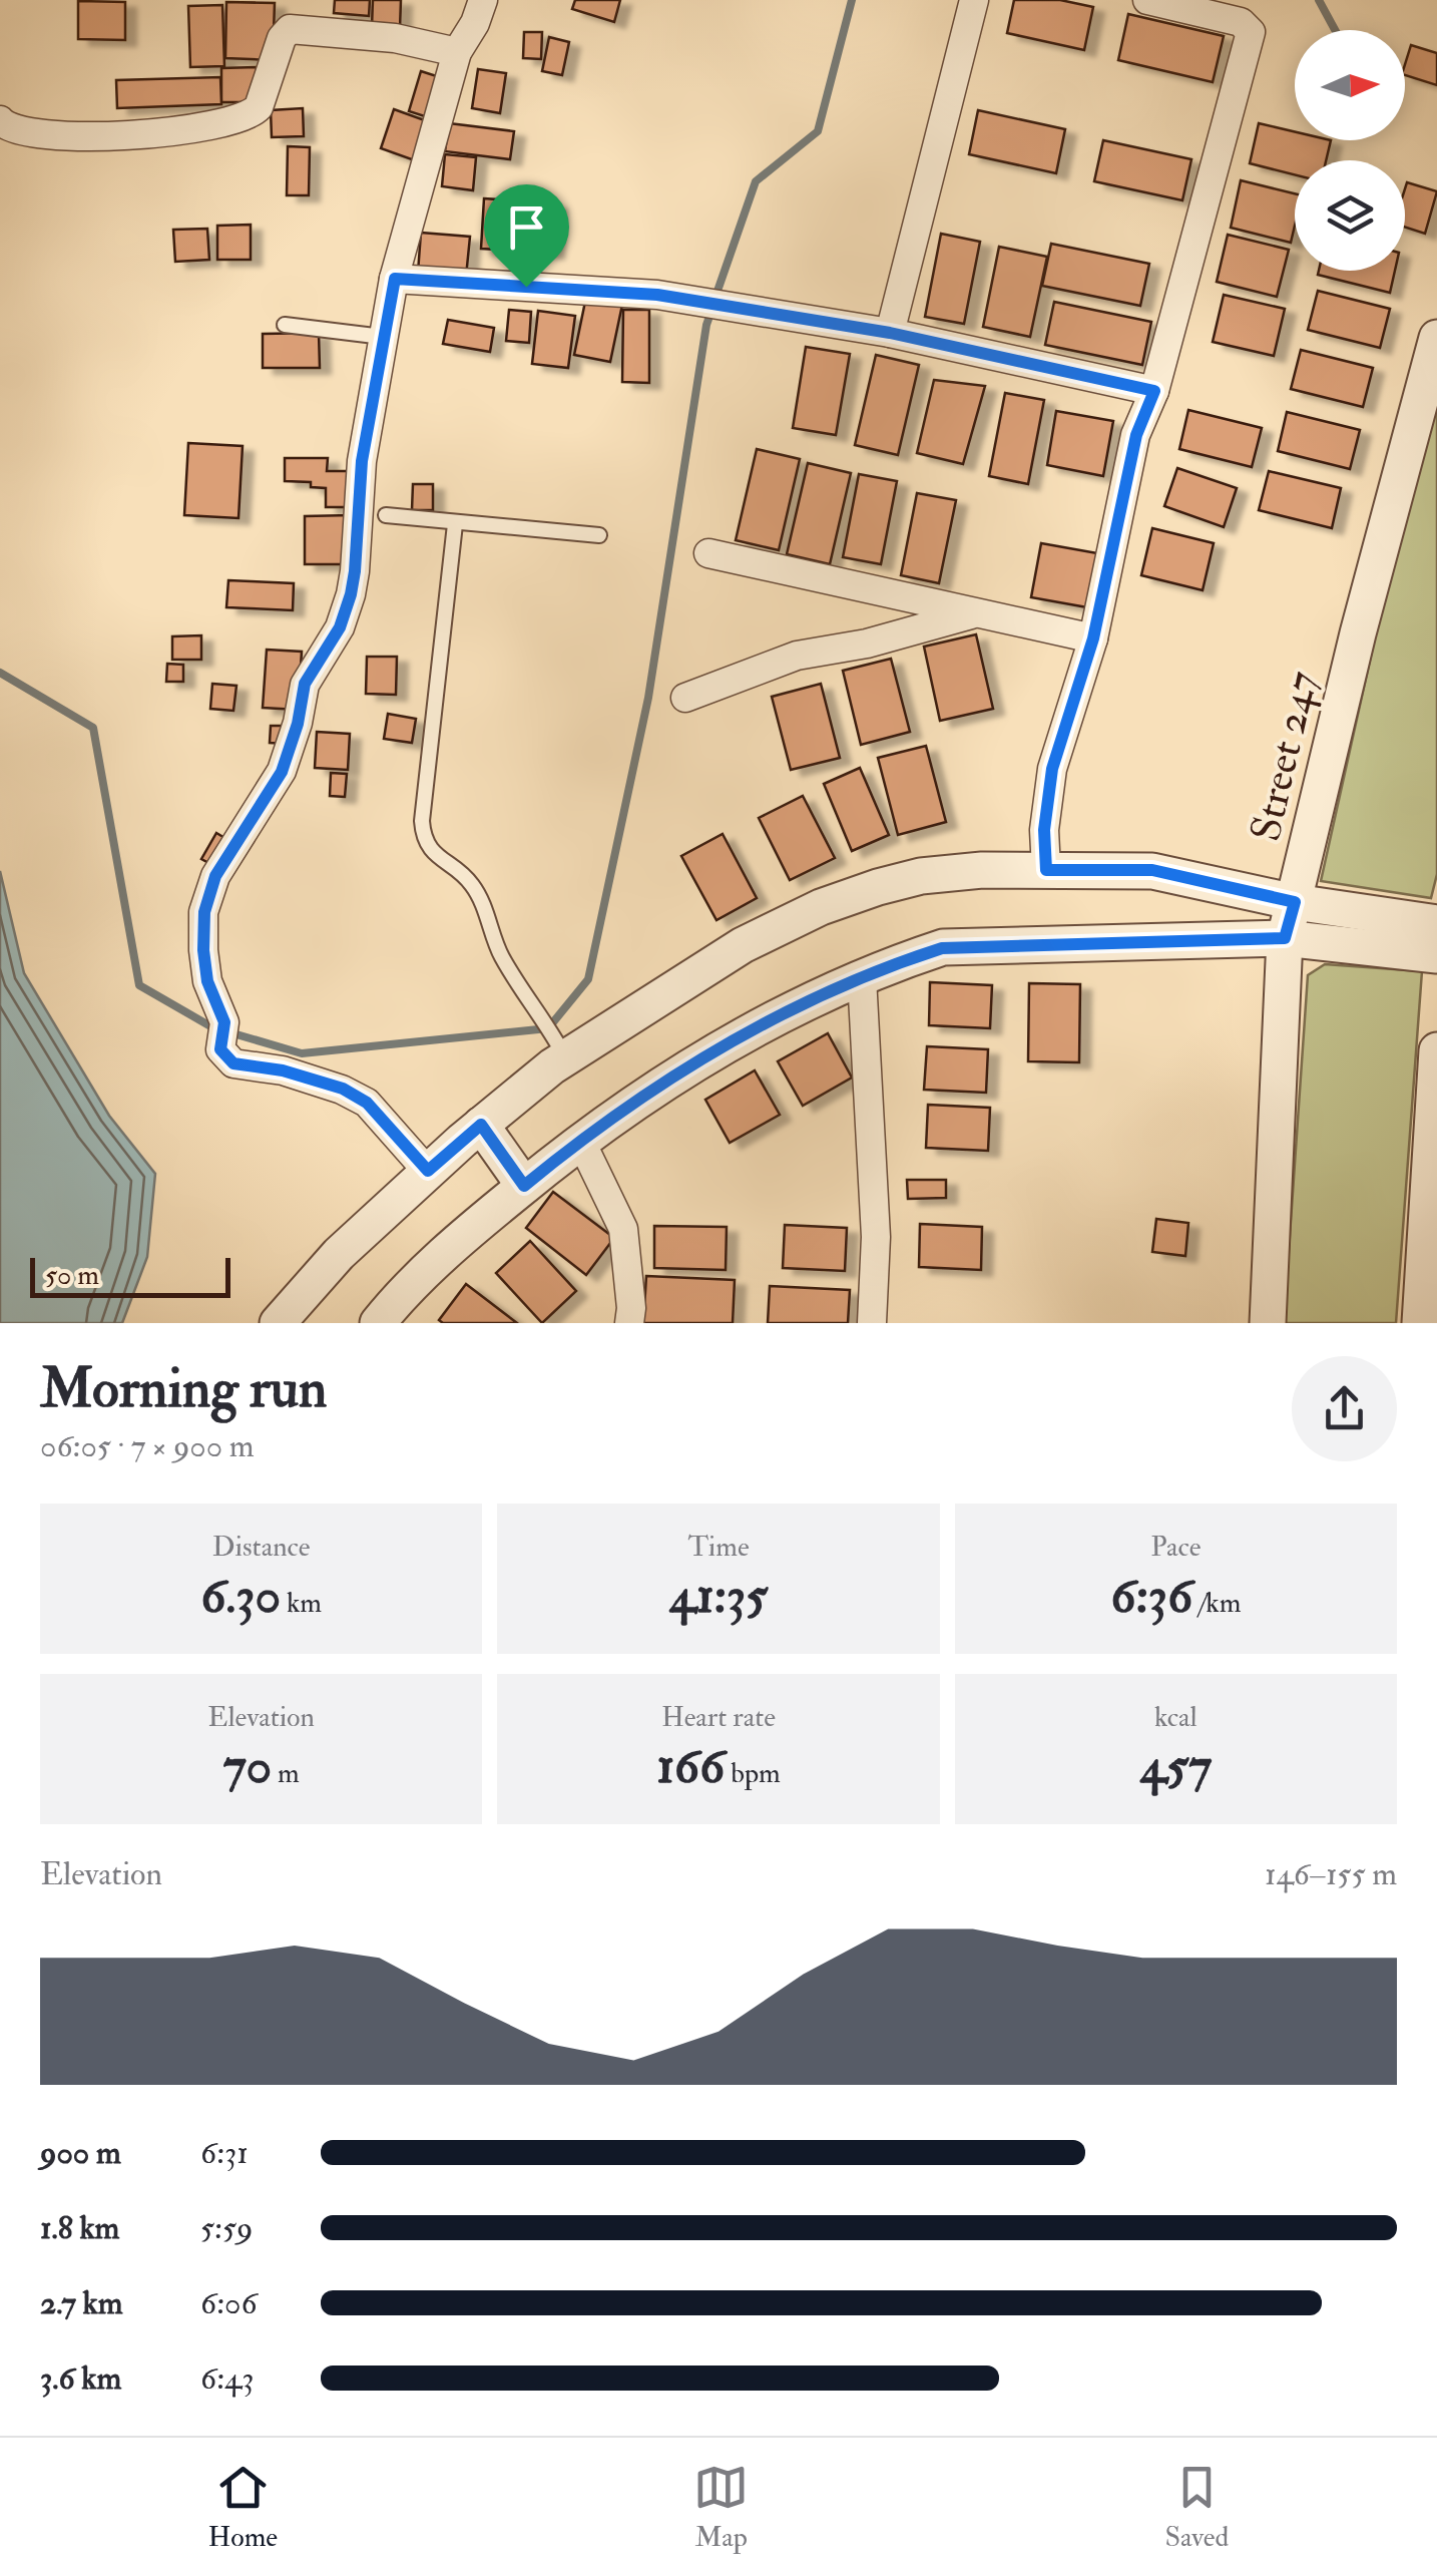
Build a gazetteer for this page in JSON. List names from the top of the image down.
{
  "streets": {
    "street": ["Street 247"]
  },
  "scale_bar": "50 m",
  "north": "right",
  "page": {
    "scale": "50 m",
    "heading": ["Morning run", "06:05 · 7 × 900 m"],
    "stats": [
      ["Distance", "6.30 km"],
      ["Time", "41:35"],
      ["Pace", "6:36 /km"],
      ["Elevation", "70 m"],
      ["Heart rate", "166 bpm"],
      ["kcal", "457"]
    ],
    "chart": ["Elevation", "146–155 m"],
    "list": [
      {
        "name": "900 m",
        "note": "6:31"
      },
      {
        "name": "1.8 km",
        "note": "5:59"
      },
      {
        "name": "2.7 km",
        "note": "6:06"
      },
      {
        "name": "3.6 km",
        "note": "6:43"
      }
    ],
    "tabs": ["Home", "Map", "Saved"]
  }
}
